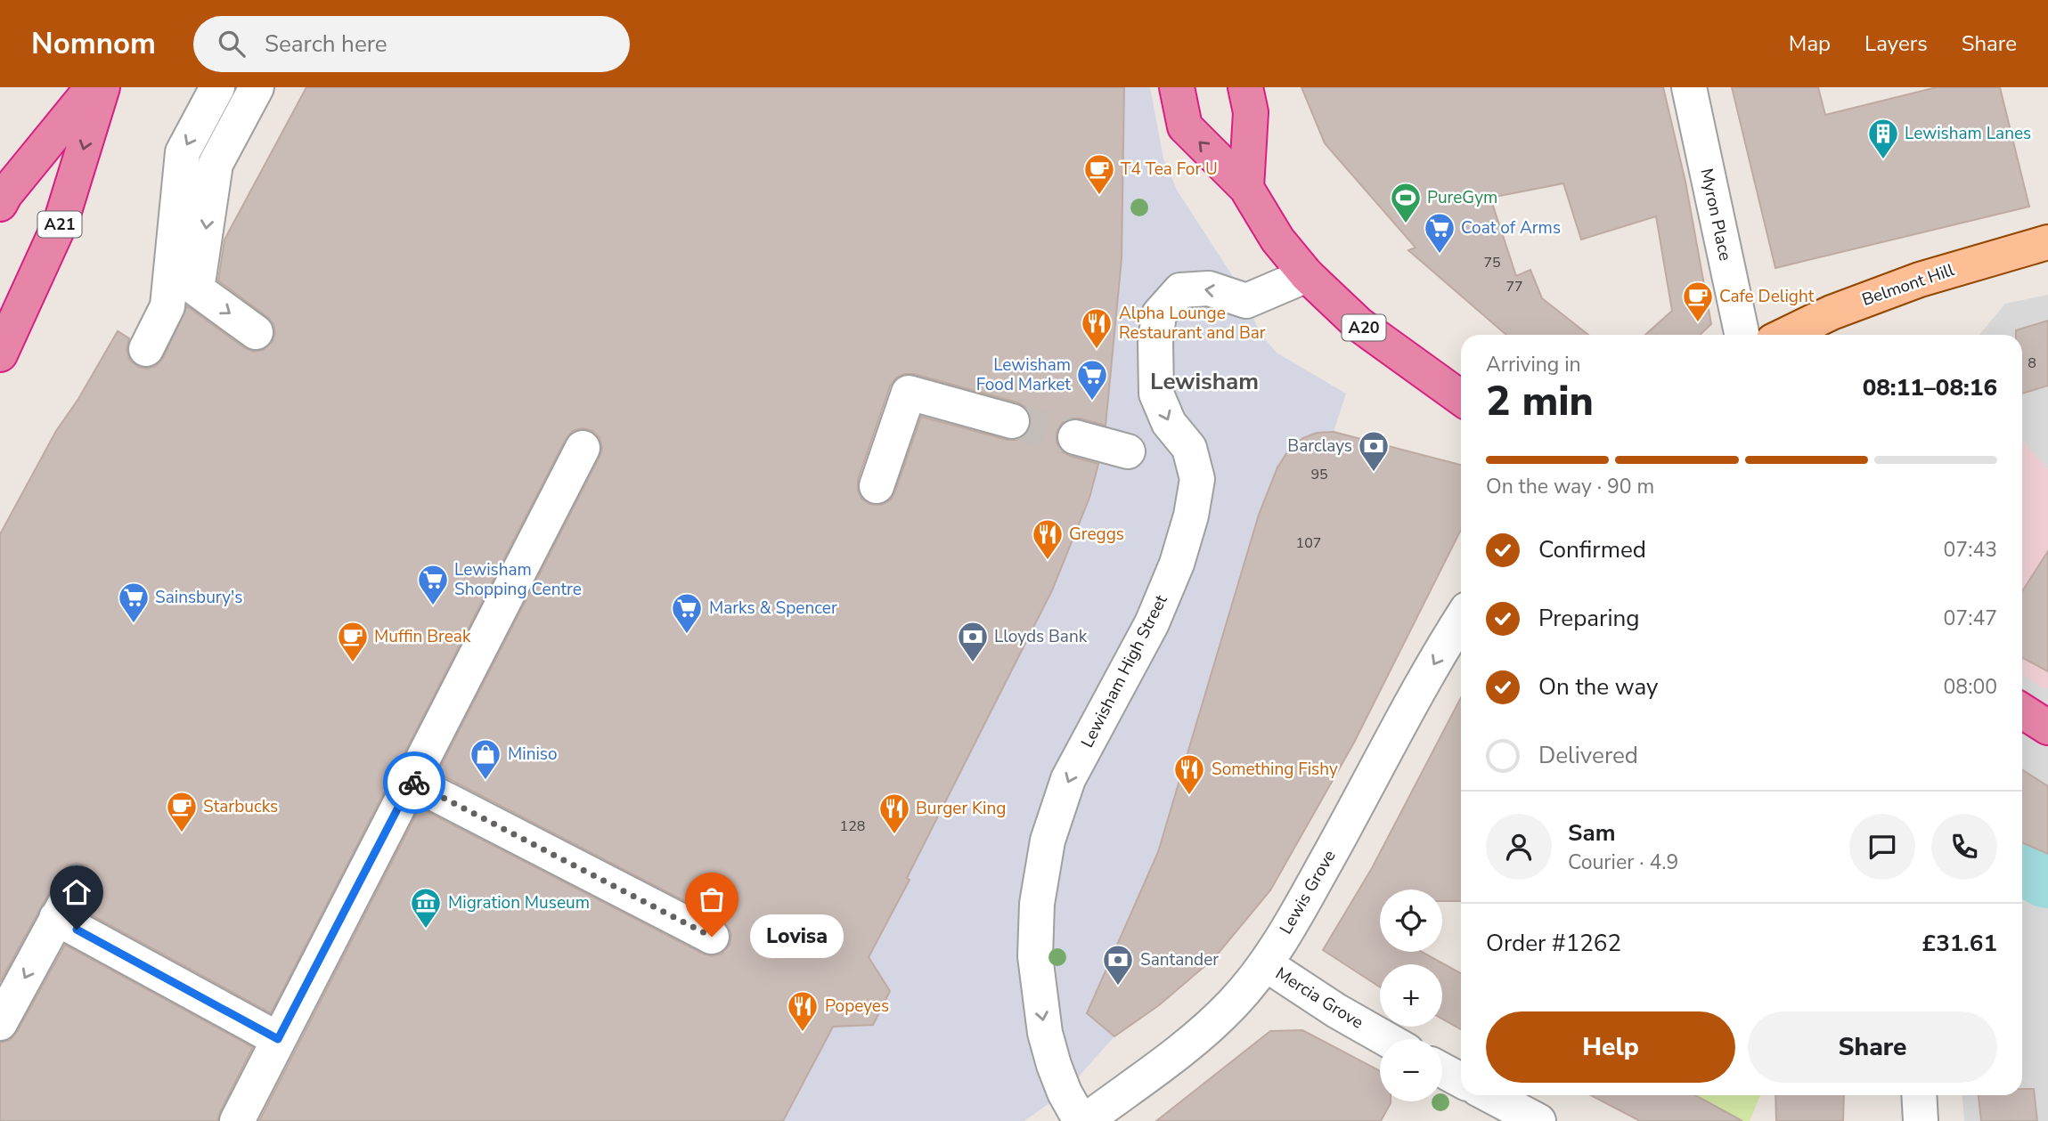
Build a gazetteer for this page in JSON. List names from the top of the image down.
{
  "streets": {
    "highway": ["A21", "A20"],
    "main road": ["Belmont Hill"],
    "street": [
      "Myron Place",
      "Lewisham High Street",
      "Lewis Grove",
      "Mercia Grove"
    ]
  },
  "crossings": [
    ["A20", "Lewisham High Street"],
    ["Lewisham High Street", "Lewis Grove"],
    ["Lewis Grove", "Mercia Grove"]
  ],
  "one_way": ["Lewisham High Street", "Lewis Grove"],
  "districts": ["Lewisham"],
  "places": {
    "building": ["Lewisham Lanes"],
    "cafe": [
      "T4 Tea For U",
      "Cafe Delight",
      "Muffin Break",
      "Starbucks"
    ],
    "sports": ["PureGym"],
    "supermarket": [
      "Coat of Arms",
      "Lewisham Food Market",
      "Lewisham Shopping Centre",
      "Sainsbury's",
      "Marks & Spencer"
    ],
    "restaurant": [
      "Alpha Lounge Restaurant and Bar",
      "Greggs",
      "Something Fishy",
      "Burger King",
      "Popeyes"
    ],
    "bank": ["Barclays", "Lloyds Bank", "Santander"],
    "shop": ["Miniso"],
    "museum": ["Migration Museum"],
    "other": ["Lovisa"]
  },
  "house_numbers": [
    "75",
    "77",
    "8",
    "95",
    "107",
    "128"
  ],
  "page": {
    "header": "Nomnom",
    "search": "Search here",
    "nav": ["Map", "Layers", "Share"],
    "heading": ["2 min", "Arriving in", "08:11–08:16"],
    "panel": [
      "Sam",
      "Courier · 4.9",
      "Order #1262",
      "£31.61"
    ],
    "bar": "On the way · 90 m",
    "list": [
      ["Confirmed", "07:43"],
      ["Preparing", "07:47"],
      ["On the way", "08:00"],
      "Delivered"
    ],
    "map_buttons": ["+", "−"],
    "bubble": "Lovisa",
    "buttons": ["Help", "Share"]
  }
}
